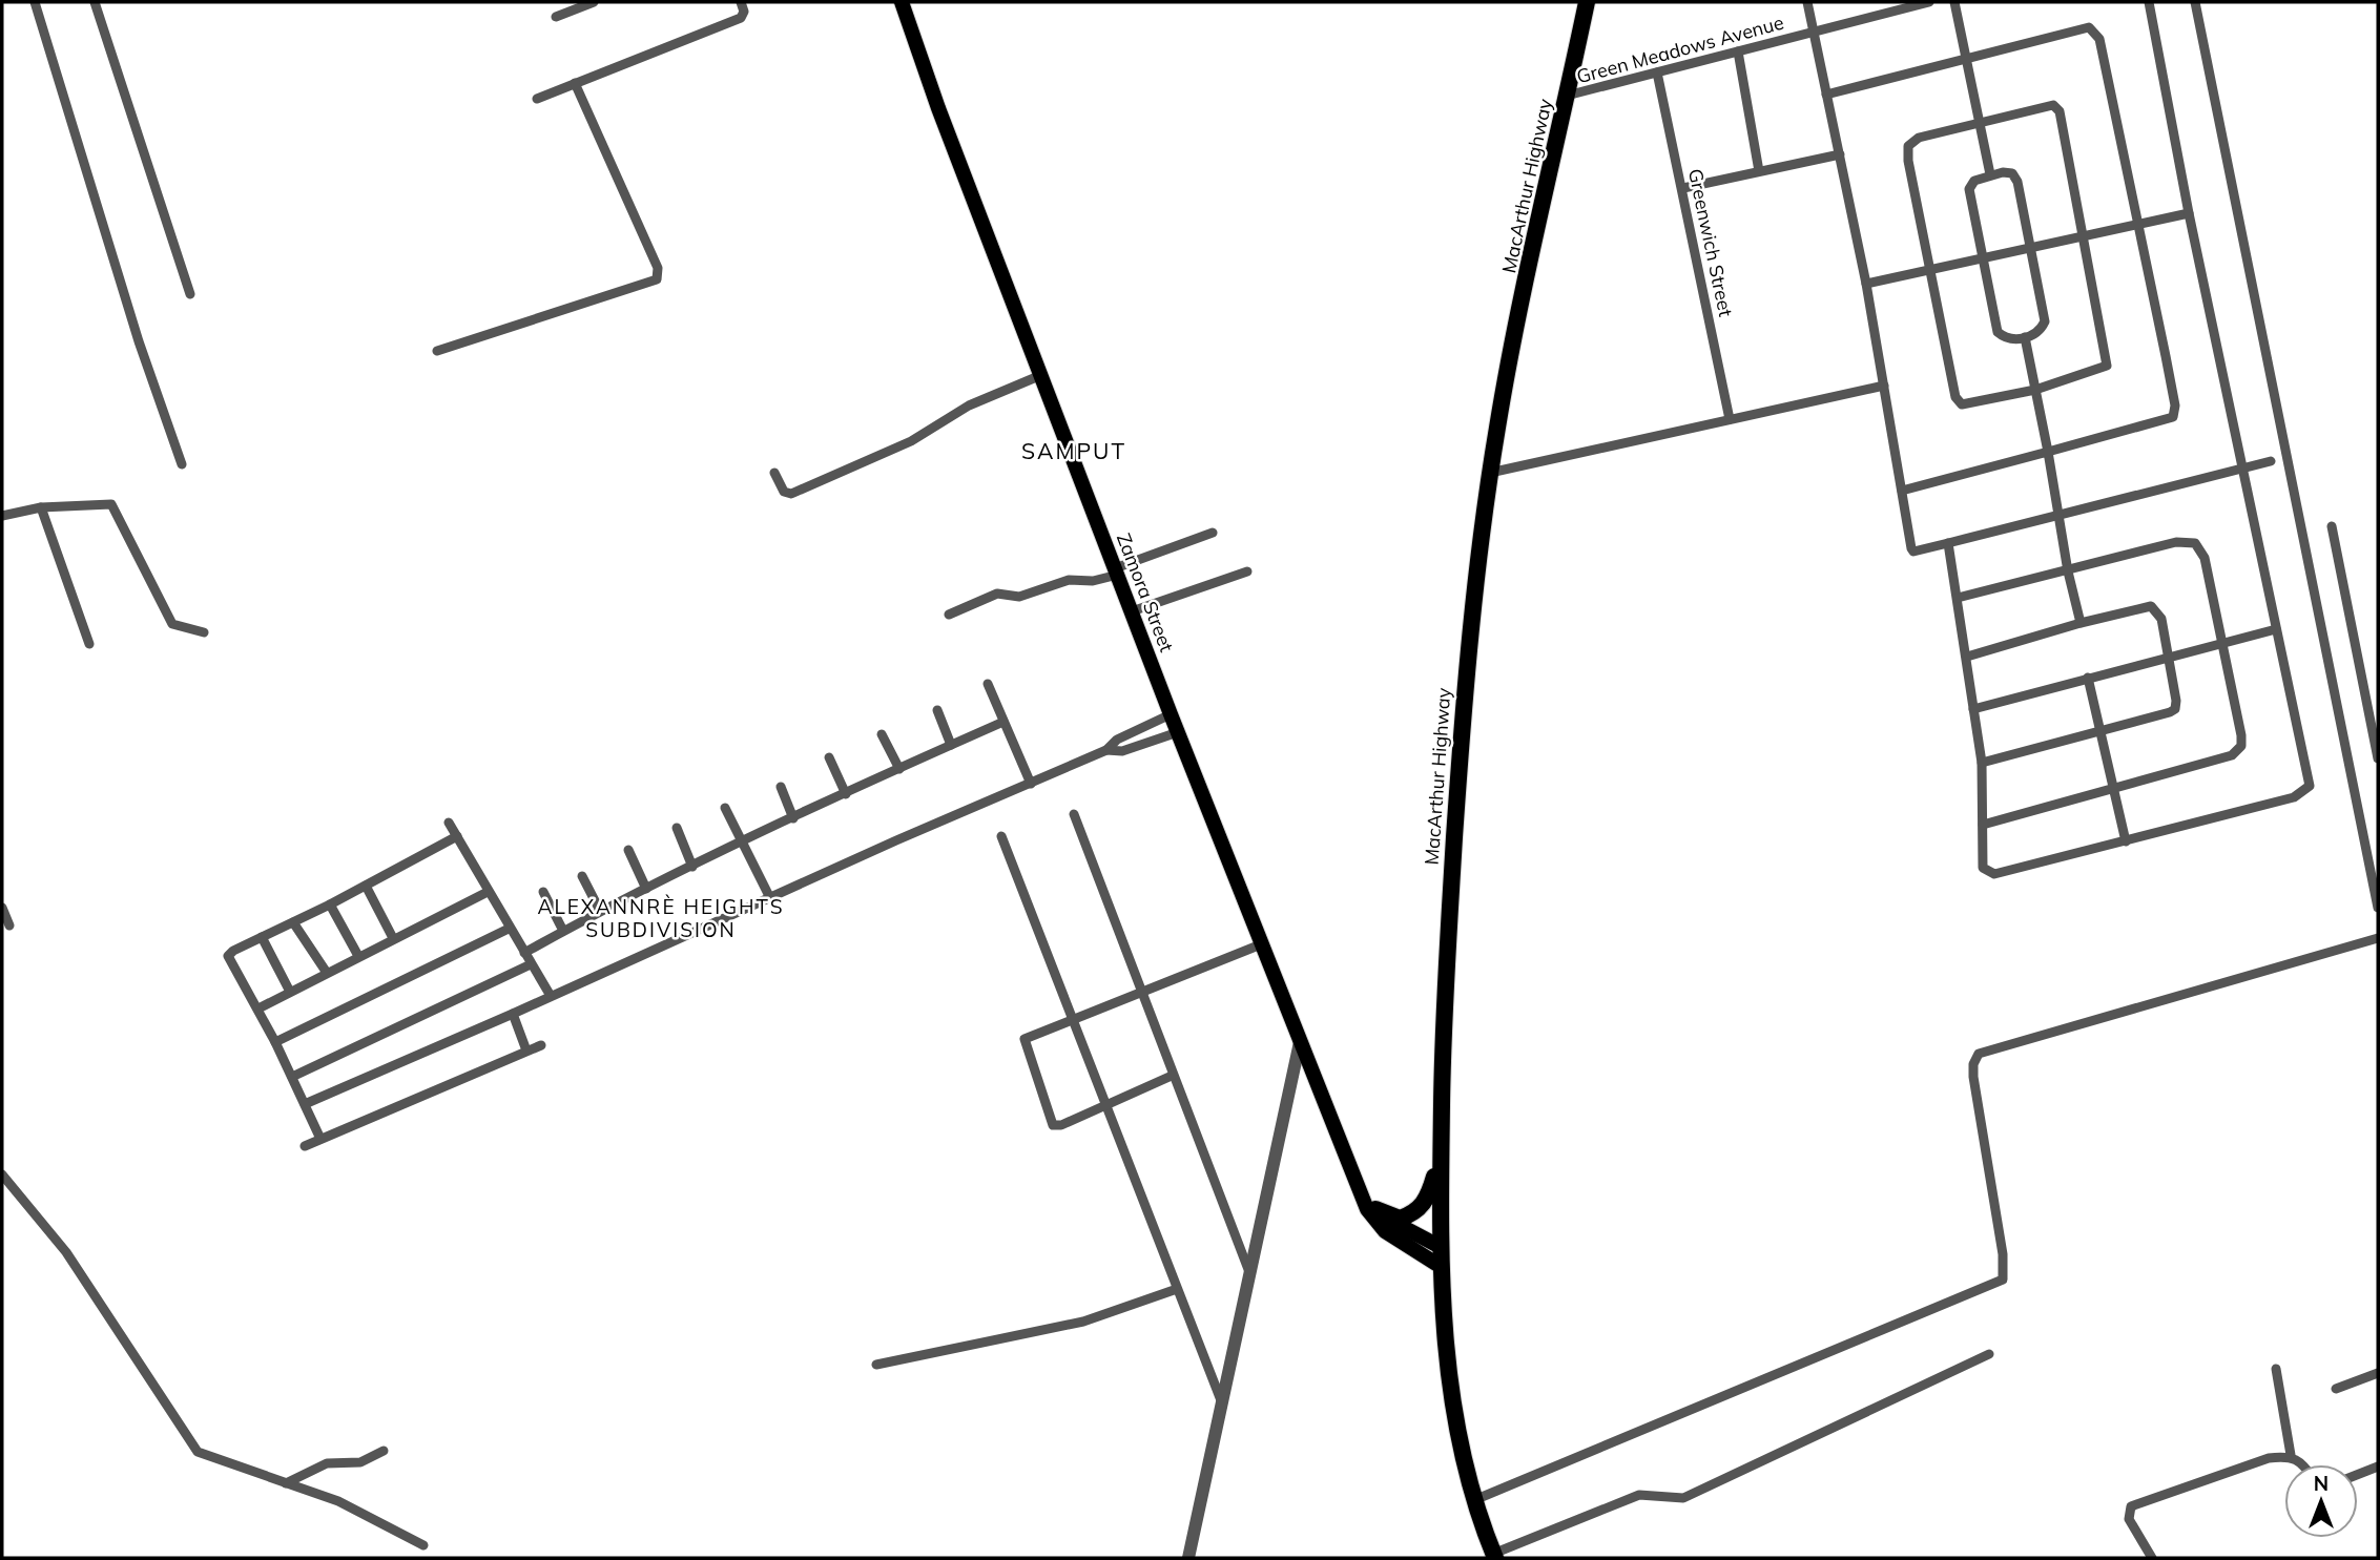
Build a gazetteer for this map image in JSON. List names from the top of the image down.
{
  "streets": {
    "highway": ["MacArthur Highway"],
    "main road": ["Zamora Street"],
    "street": ["Green Meadows Avenue", "Greenwich Street"]
  },
  "crossings": [
    ["Green Meadows Avenue", "MacArthur Highway"],
    ["Green Meadows Avenue", "Greenwich Street"],
    ["MacArthur Highway", "Zamora Street"]
  ],
  "districts": ["SAMPUT", "ALEXANNRÈ HEIGHTS SUBDIVISION"],
  "north": "top"
}
